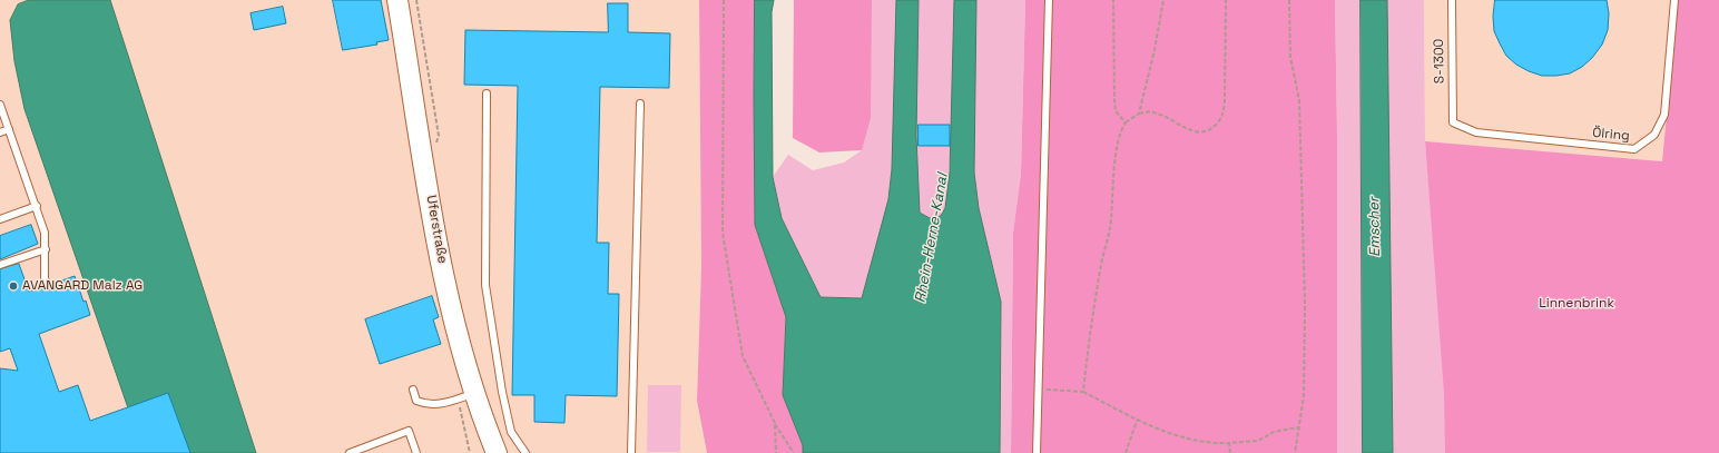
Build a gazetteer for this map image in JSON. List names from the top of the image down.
{
  "streets": {
    "main road": ["Uferstraße"],
    "lane": ["S-1300", "Ölring"]
  },
  "crossings": [
    ["S-1300", "Ölring"]
  ],
  "water": ["Emscher", "Rhein-Herne-Kanal"],
  "parks": ["Linnenbrink"],
  "places": ["AVANGARD Malz AG"]
}
